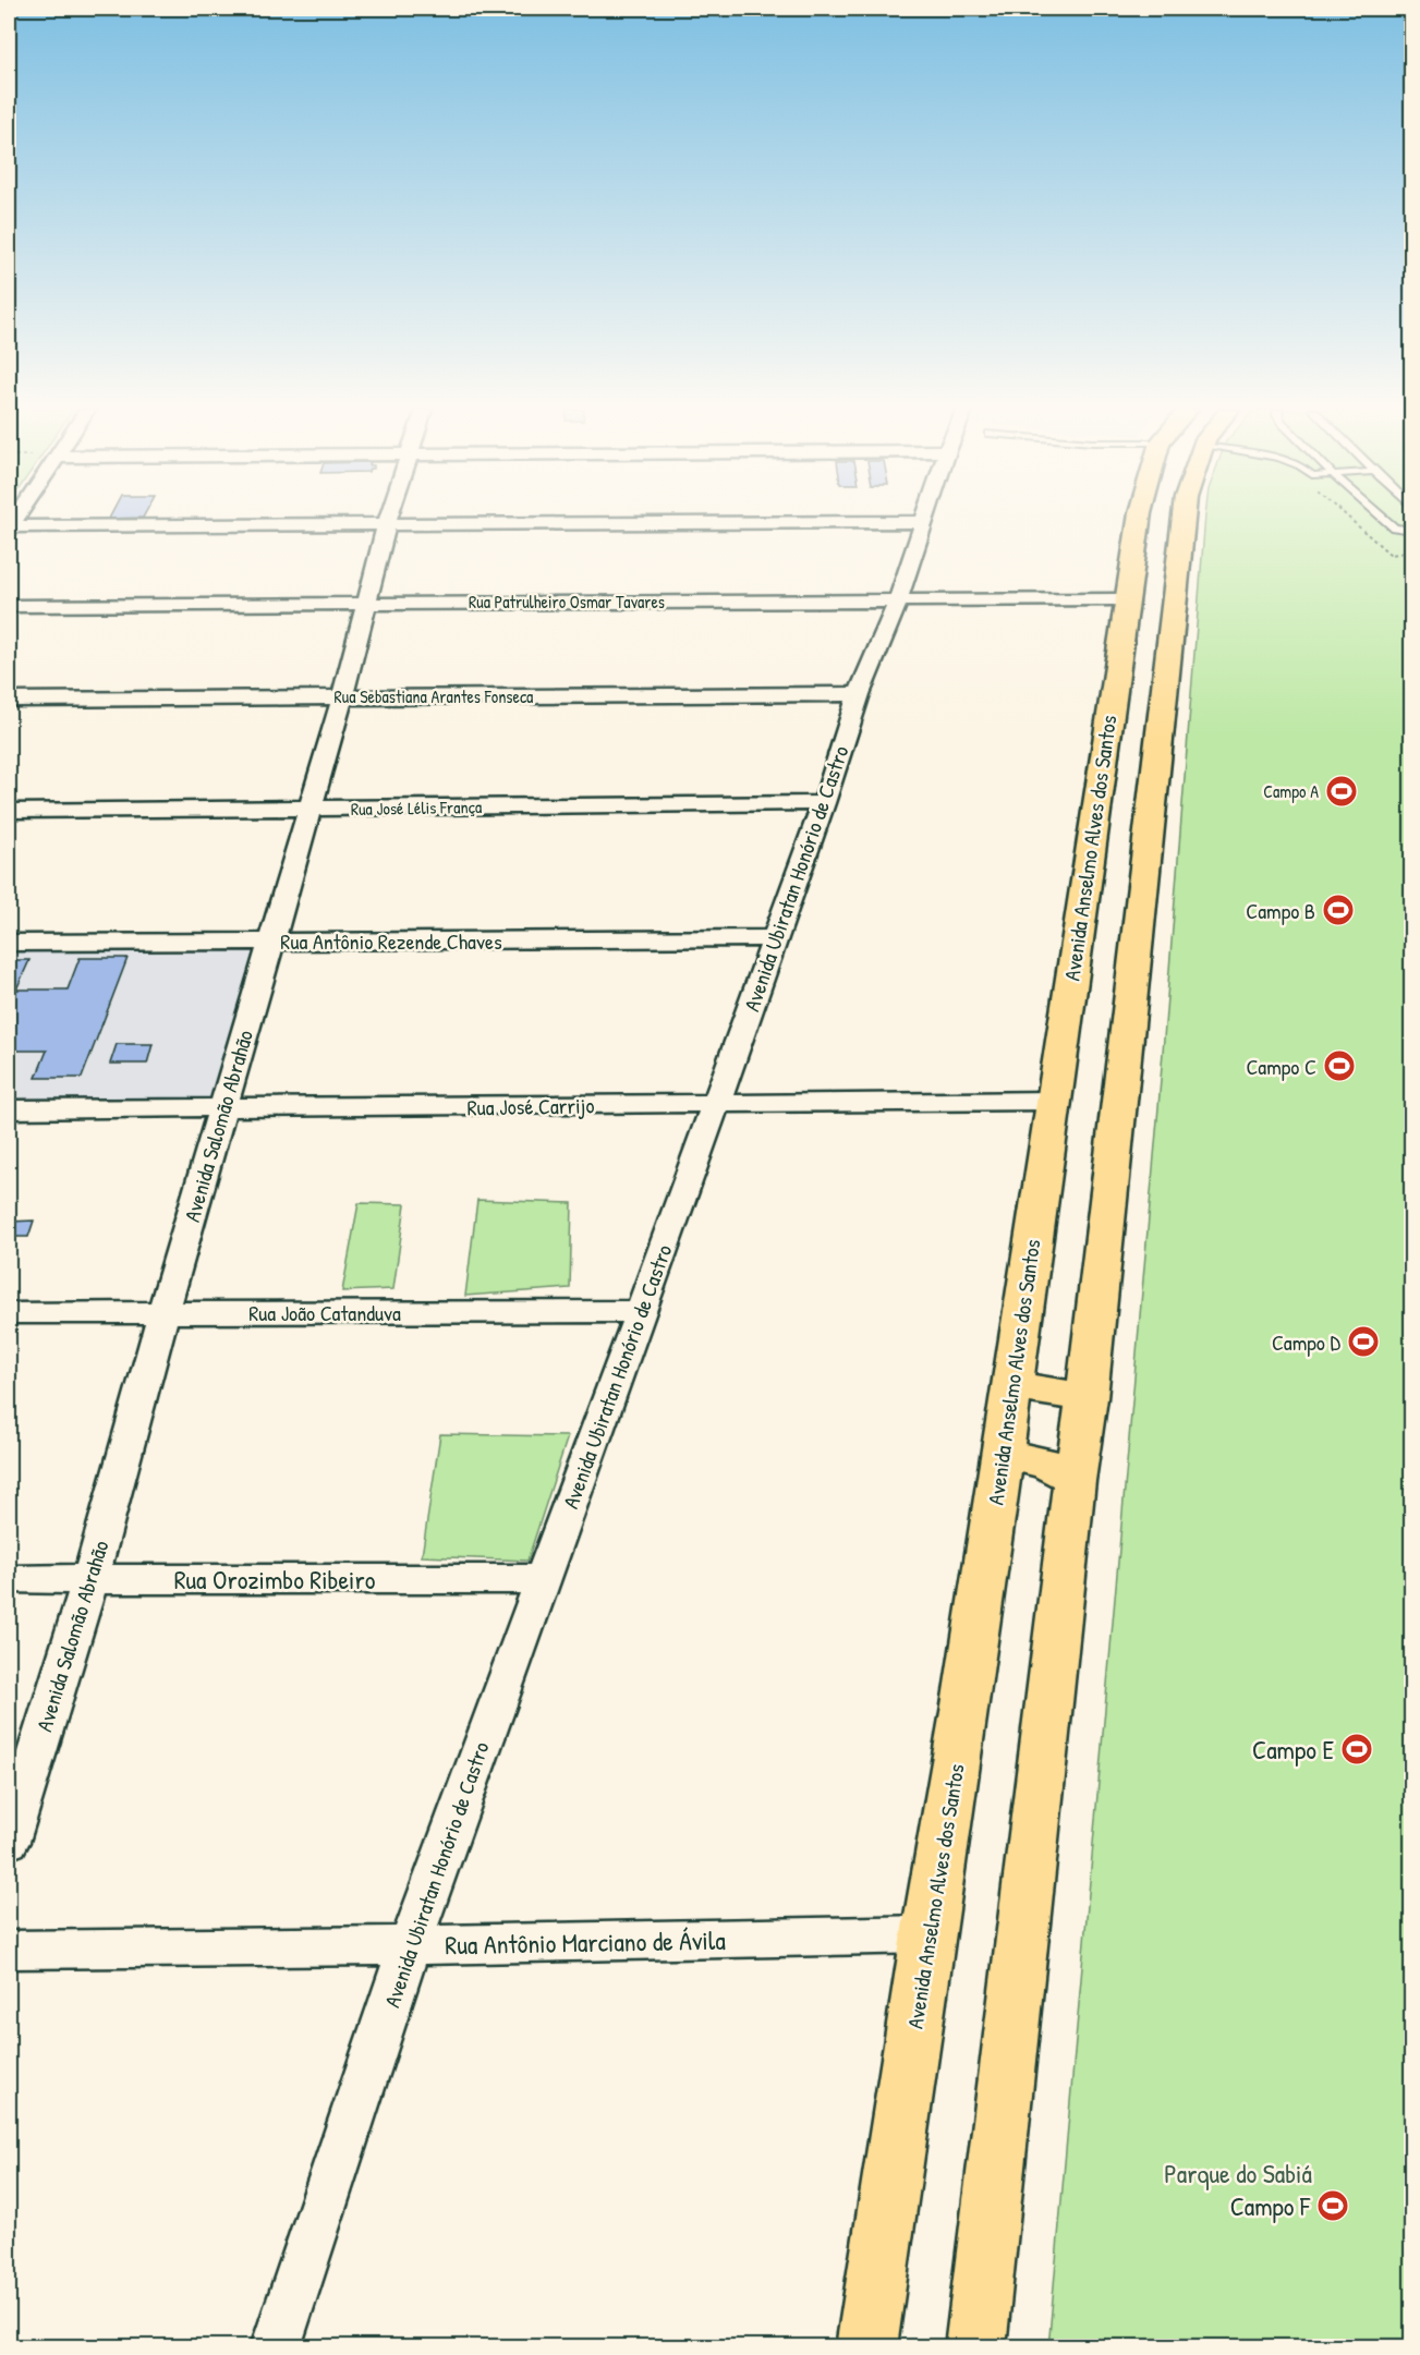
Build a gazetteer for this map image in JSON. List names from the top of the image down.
{
  "streets": {
    "main road": ["Avenida Anselmo Alves dos Santos"],
    "street": [
      "Rua Patrulheiro Osmar Tavares",
      "Rua Sebastiana Arantes Fonseca",
      "Rua José Lélis França",
      "Avenida Ubiratan Honório de Castro",
      "Rua Antônio Rezende Chaves",
      "Rua José Carrijo",
      "Avenida Salomão Abrahão",
      "Rua João Catanduva",
      "Rua Orozimbo Ribeiro",
      "Rua Antônio Marciano de Ávila"
    ]
  },
  "crossings": [
    ["Rua Patrulheiro Osmar Tavares", "Avenida Anselmo Alves dos Santos"],
    ["Rua Patrulheiro Osmar Tavares", "Avenida Ubiratan Honório de Castro"],
    ["Rua Patrulheiro Osmar Tavares", "Avenida Salomão Abrahão"],
    ["Rua Sebastiana Arantes Fonseca", "Avenida Ubiratan Honório de Castro"],
    ["Rua Sebastiana Arantes Fonseca", "Avenida Salomão Abrahão"],
    ["Rua José Lélis França", "Avenida Ubiratan Honório de Castro"],
    ["Rua José Lélis França", "Avenida Salomão Abrahão"],
    ["Avenida Anselmo Alves dos Santos", "Rua José Carrijo"],
    ["Avenida Anselmo Alves dos Santos", "Rua Antônio Marciano de Ávila"],
    ["Avenida Ubiratan Honório de Castro", "Rua Antônio Rezende Chaves"],
    ["Avenida Ubiratan Honório de Castro", "Rua José Carrijo"],
    ["Avenida Ubiratan Honório de Castro", "Rua João Catanduva"],
    ["Avenida Ubiratan Honório de Castro", "Rua Orozimbo Ribeiro"],
    ["Avenida Ubiratan Honório de Castro", "Rua Antônio Marciano de Ávila"],
    ["Rua Antônio Rezende Chaves", "Avenida Salomão Abrahão"],
    ["Rua José Carrijo", "Avenida Salomão Abrahão"],
    ["Avenida Salomão Abrahão", "Rua João Catanduva"],
    ["Avenida Salomão Abrahão", "Rua Orozimbo Ribeiro"]
  ],
  "parks": ["Parque do Sabiá"],
  "places": {
    "sports": [
      "Campo A",
      "Campo B",
      "Campo C",
      "Campo D",
      "Campo E",
      "Campo F"
    ]
  }
}
